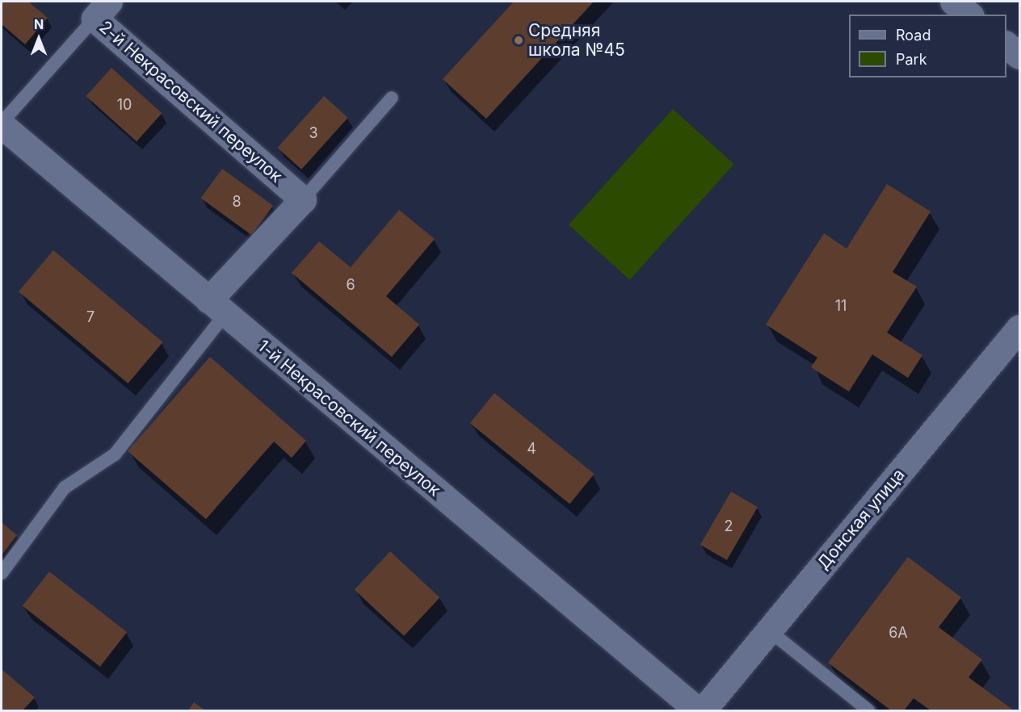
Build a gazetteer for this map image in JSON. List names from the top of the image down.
{
  "streets": {
    "street": ["2-й Некрасовский переулок", "1-й Некрасовский переулок", "Донская улица"]
  },
  "places": ["Средняя школа №45"],
  "house_numbers": [
    "10",
    "3",
    "8",
    "6",
    "11",
    "7",
    "4",
    "2",
    "6А"
  ],
  "legend": ["Road", "Park"],
  "north": "top"
}
